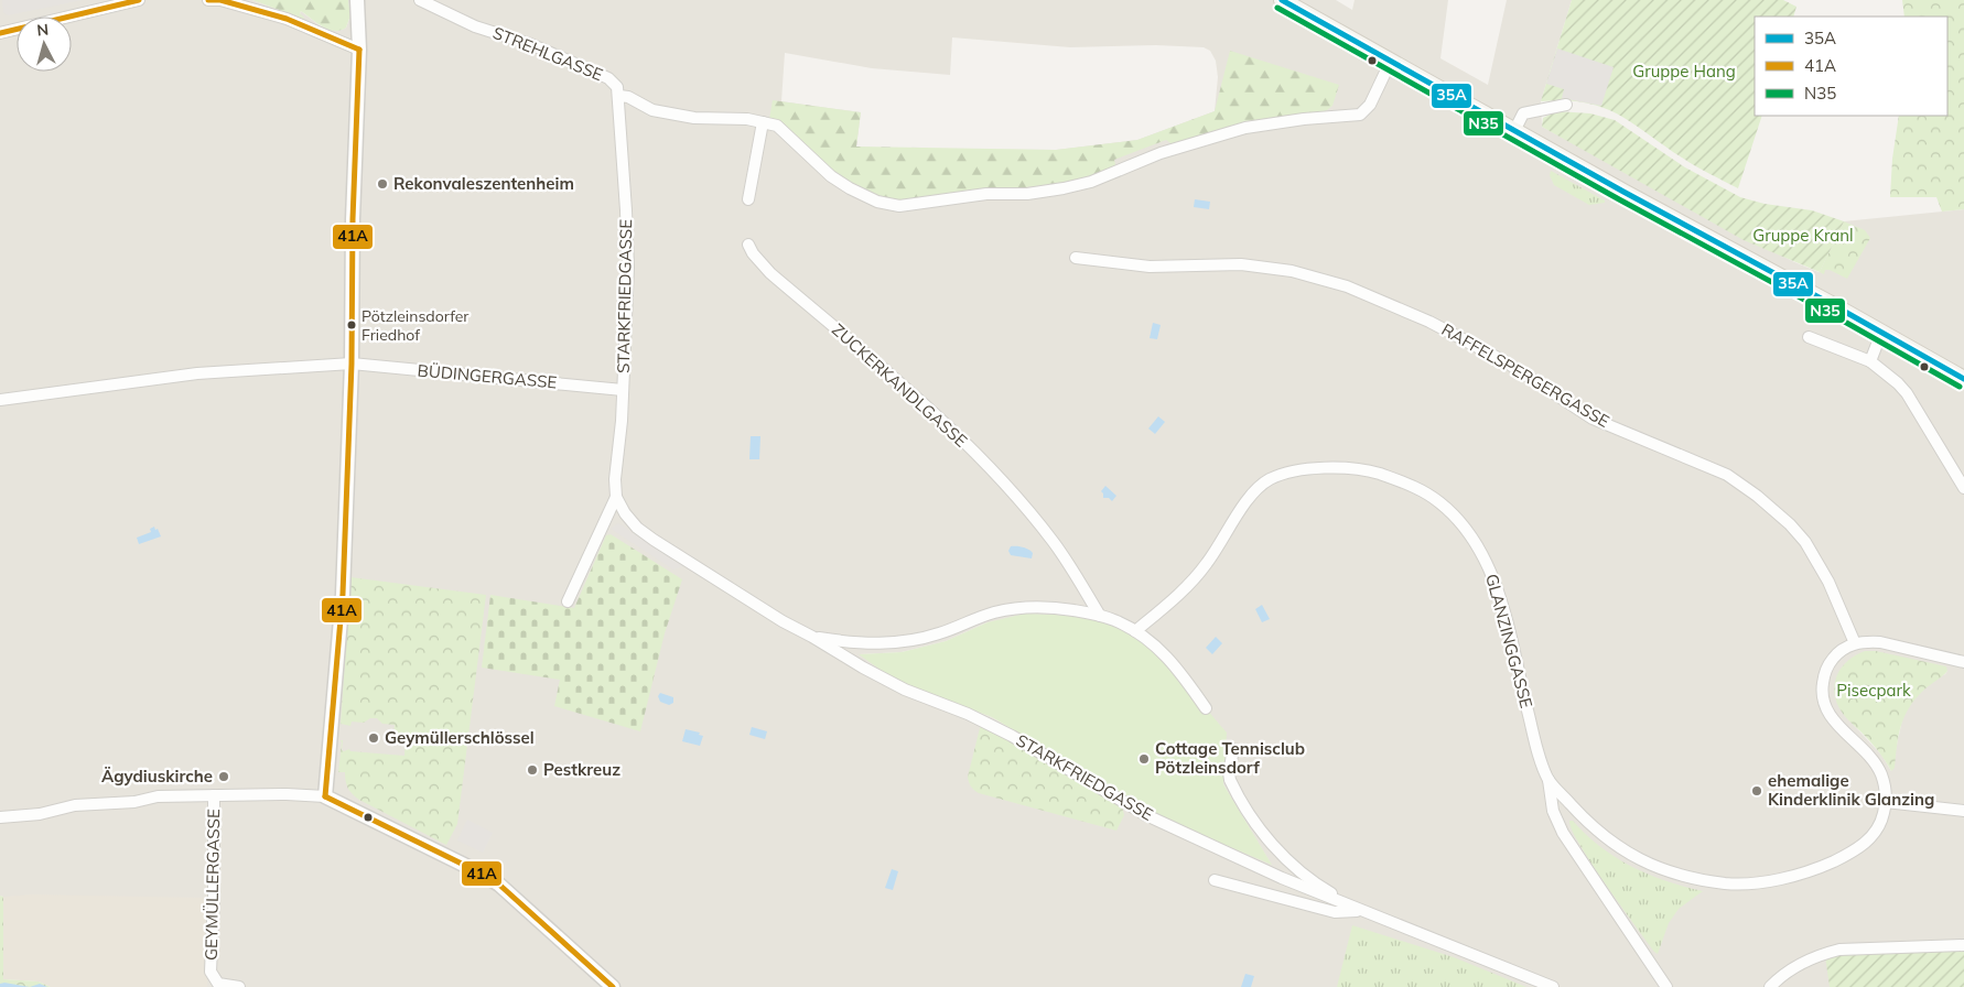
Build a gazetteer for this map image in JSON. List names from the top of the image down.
{
  "streets": {
    "street": [
      "STREHLGASSE",
      "STARKFRIEDGASSE",
      "RAFFELSPERGERGASSE",
      "BÜDINGERGASSE",
      "ZUCKERKANDLGASSE",
      "GLANZINGGASSE",
      "GEYMÜLLERGASSE"
    ]
  },
  "crossings": [
    ["STREHLGASSE", "STARKFRIEDGASSE"],
    ["STARKFRIEDGASSE", "BÜDINGERGASSE"],
    ["STARKFRIEDGASSE", "ZUCKERKANDLGASSE"],
    ["STARKFRIEDGASSE", "GLANZINGGASSE"],
    ["RAFFELSPERGERGASSE", "GLANZINGGASSE"]
  ],
  "parks": ["Gruppe Hang", "Gruppe Kranl", "Pisecpark"],
  "places": [
    "Rekonvaleszentenheim",
    "Pötzleinsdorfer Friedhof",
    "Geymüllerschlössel",
    "Cottage Tennisclub Pötzleinsdorf",
    "Pestkreuz",
    "Ägydiuskirche",
    "ehemalige Kinderklinik Glanzing"
  ],
  "lines": ["transit line 35A", "transit line 41A", "transit line N35"],
  "legend": ["35A", "41A", "N35"],
  "north": "top"
}
